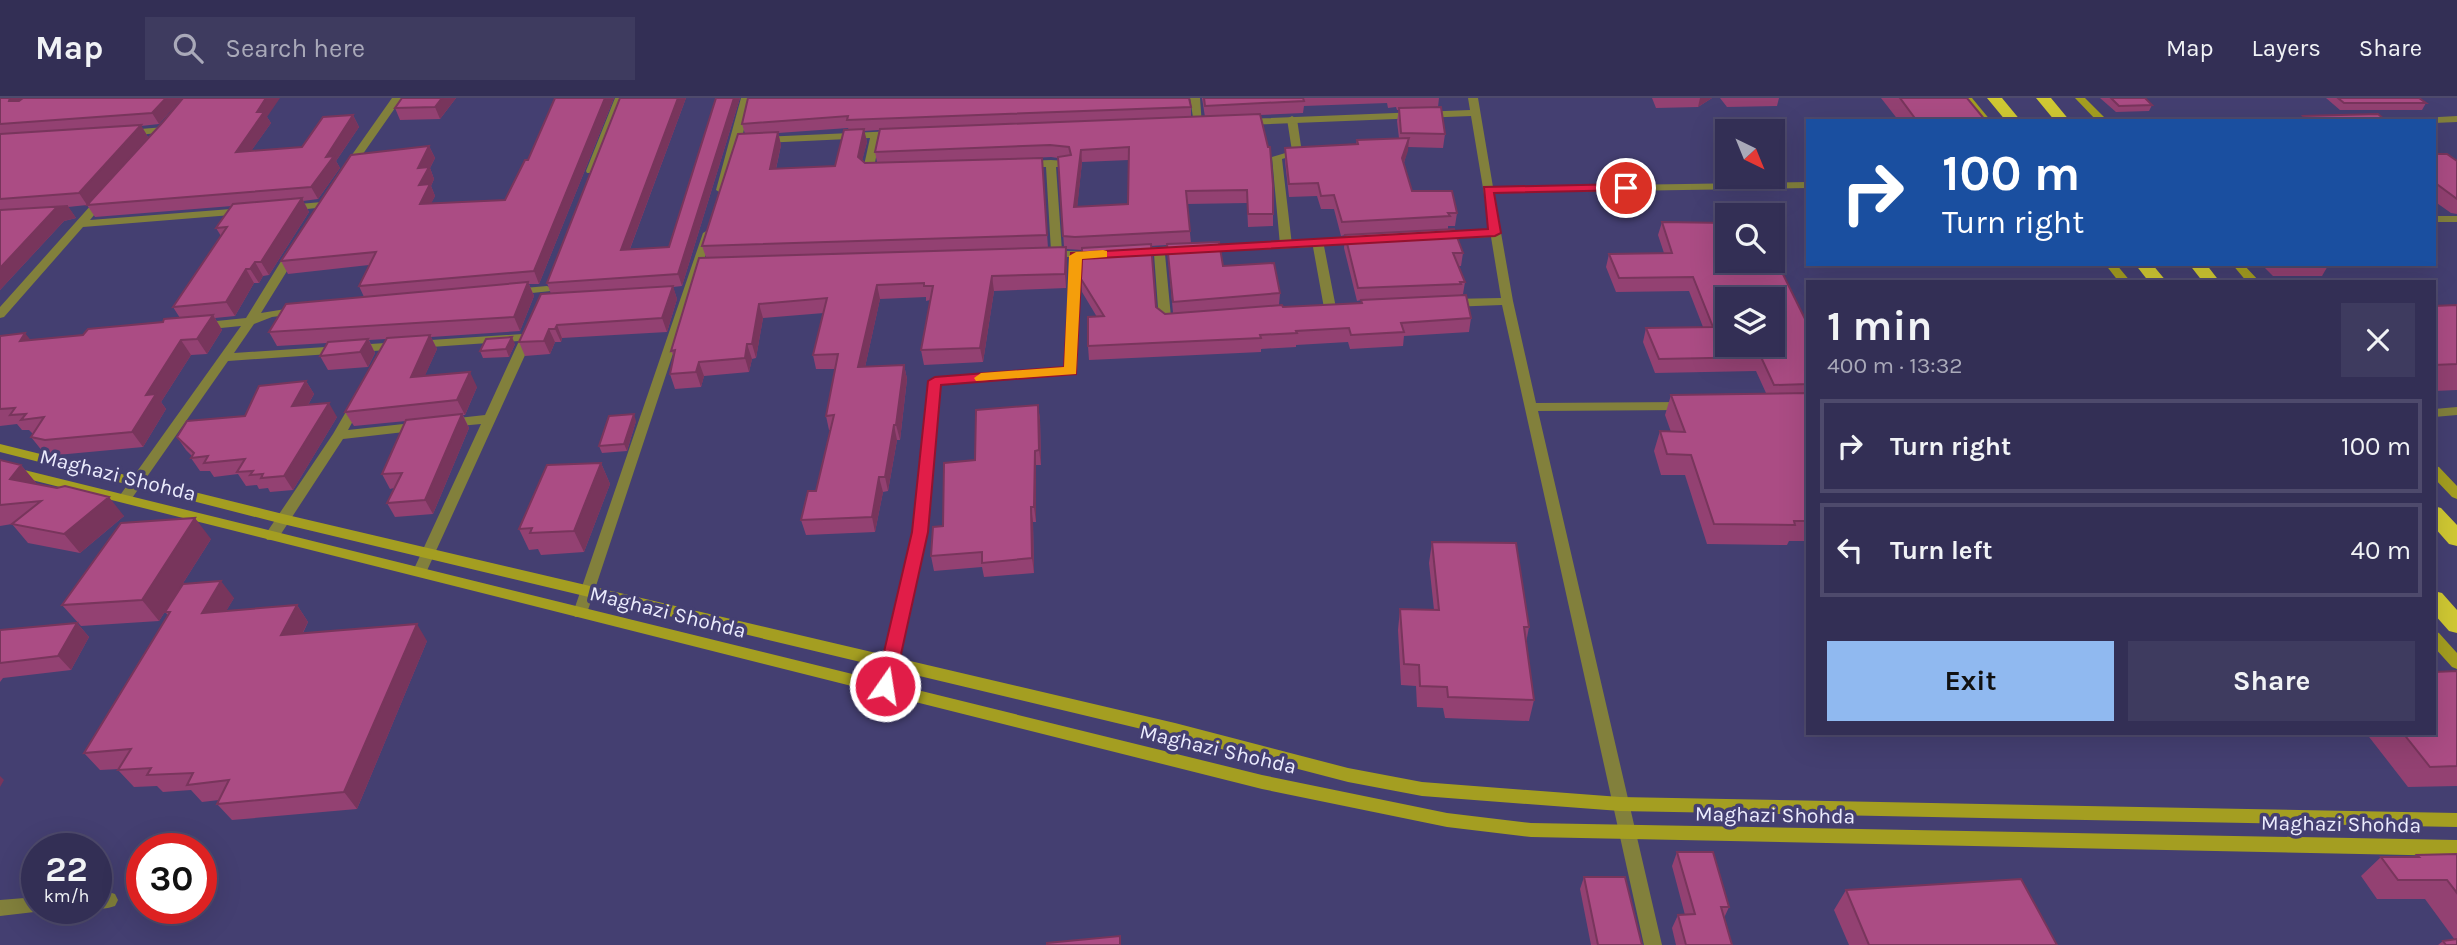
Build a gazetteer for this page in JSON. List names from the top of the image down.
{
  "streets": {
    "street": ["Maghazi Shohda"]
  },
  "north": "bottom right",
  "page": {
    "header": "Map",
    "search": "Search here",
    "nav": ["Map", "Layers", "Share"],
    "turn": ["100 m", "Turn right"],
    "heading": ["1 min", "400 m · 13:32"],
    "list": [
      {
        "name": "Turn right",
        "value": "100 m"
      },
      {
        "name": "Turn left",
        "value": "40 m"
      }
    ],
    "buttons": ["Exit", "Share"],
    "speed": "22 km/h",
    "limit": "30"
  }
}
